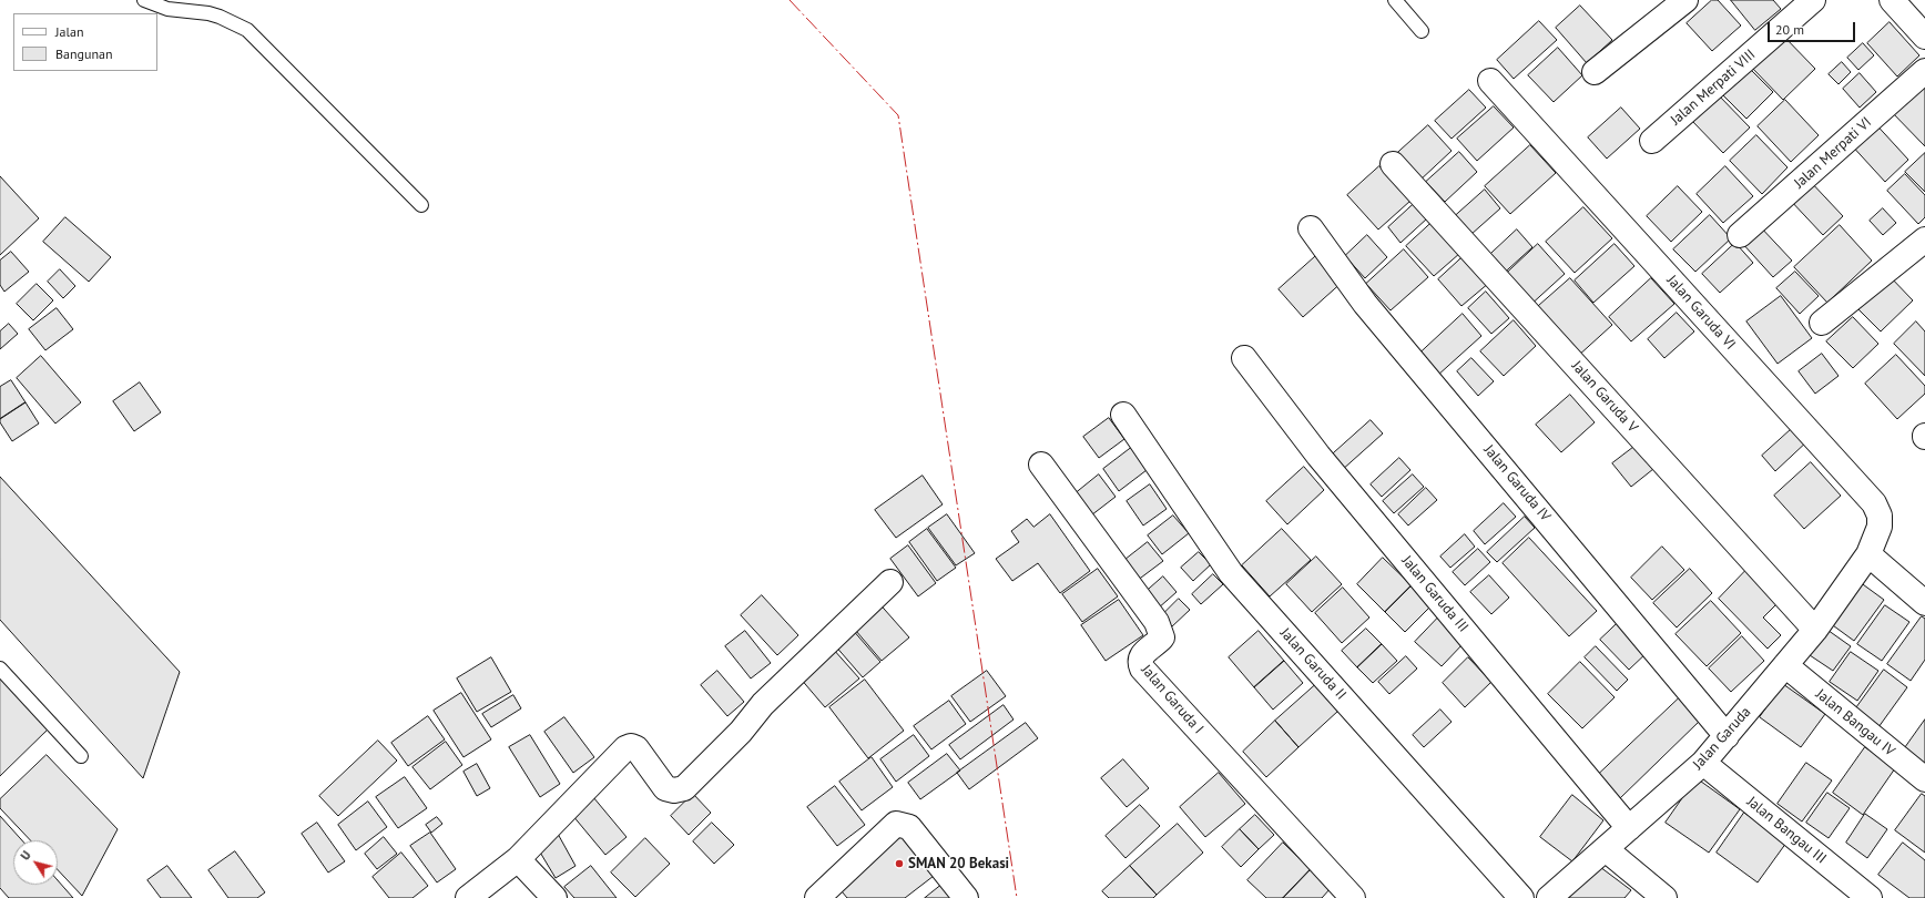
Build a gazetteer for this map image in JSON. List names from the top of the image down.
{
  "streets": {
    "street": [
      "Jalan Merpati VIII",
      "Jalan Merpati VI",
      "Jalan Garuda VI",
      "Jalan Garuda V",
      "Jalan Garuda IV",
      "Jalan Garuda III",
      "Jalan Garuda II",
      "Jalan Garuda I",
      "Jalan Bangau IV",
      "Jalan Garuda",
      "Jalan Bangau III"
    ]
  },
  "crossings": [
    ["Jalan Garuda VI", "Jalan Garuda"],
    ["Jalan Garuda V", "Jalan Garuda"],
    ["Jalan Garuda IV", "Jalan Garuda"],
    ["Jalan Garuda III", "Jalan Garuda"],
    ["Jalan Bangau IV", "Jalan Garuda"],
    ["Jalan Garuda", "Jalan Bangau III"]
  ],
  "places": ["SMAN 20 Bekasi"],
  "legend": ["Jalan", "Bangunan"],
  "scale_bar": "20 m",
  "north": "top left"
}
